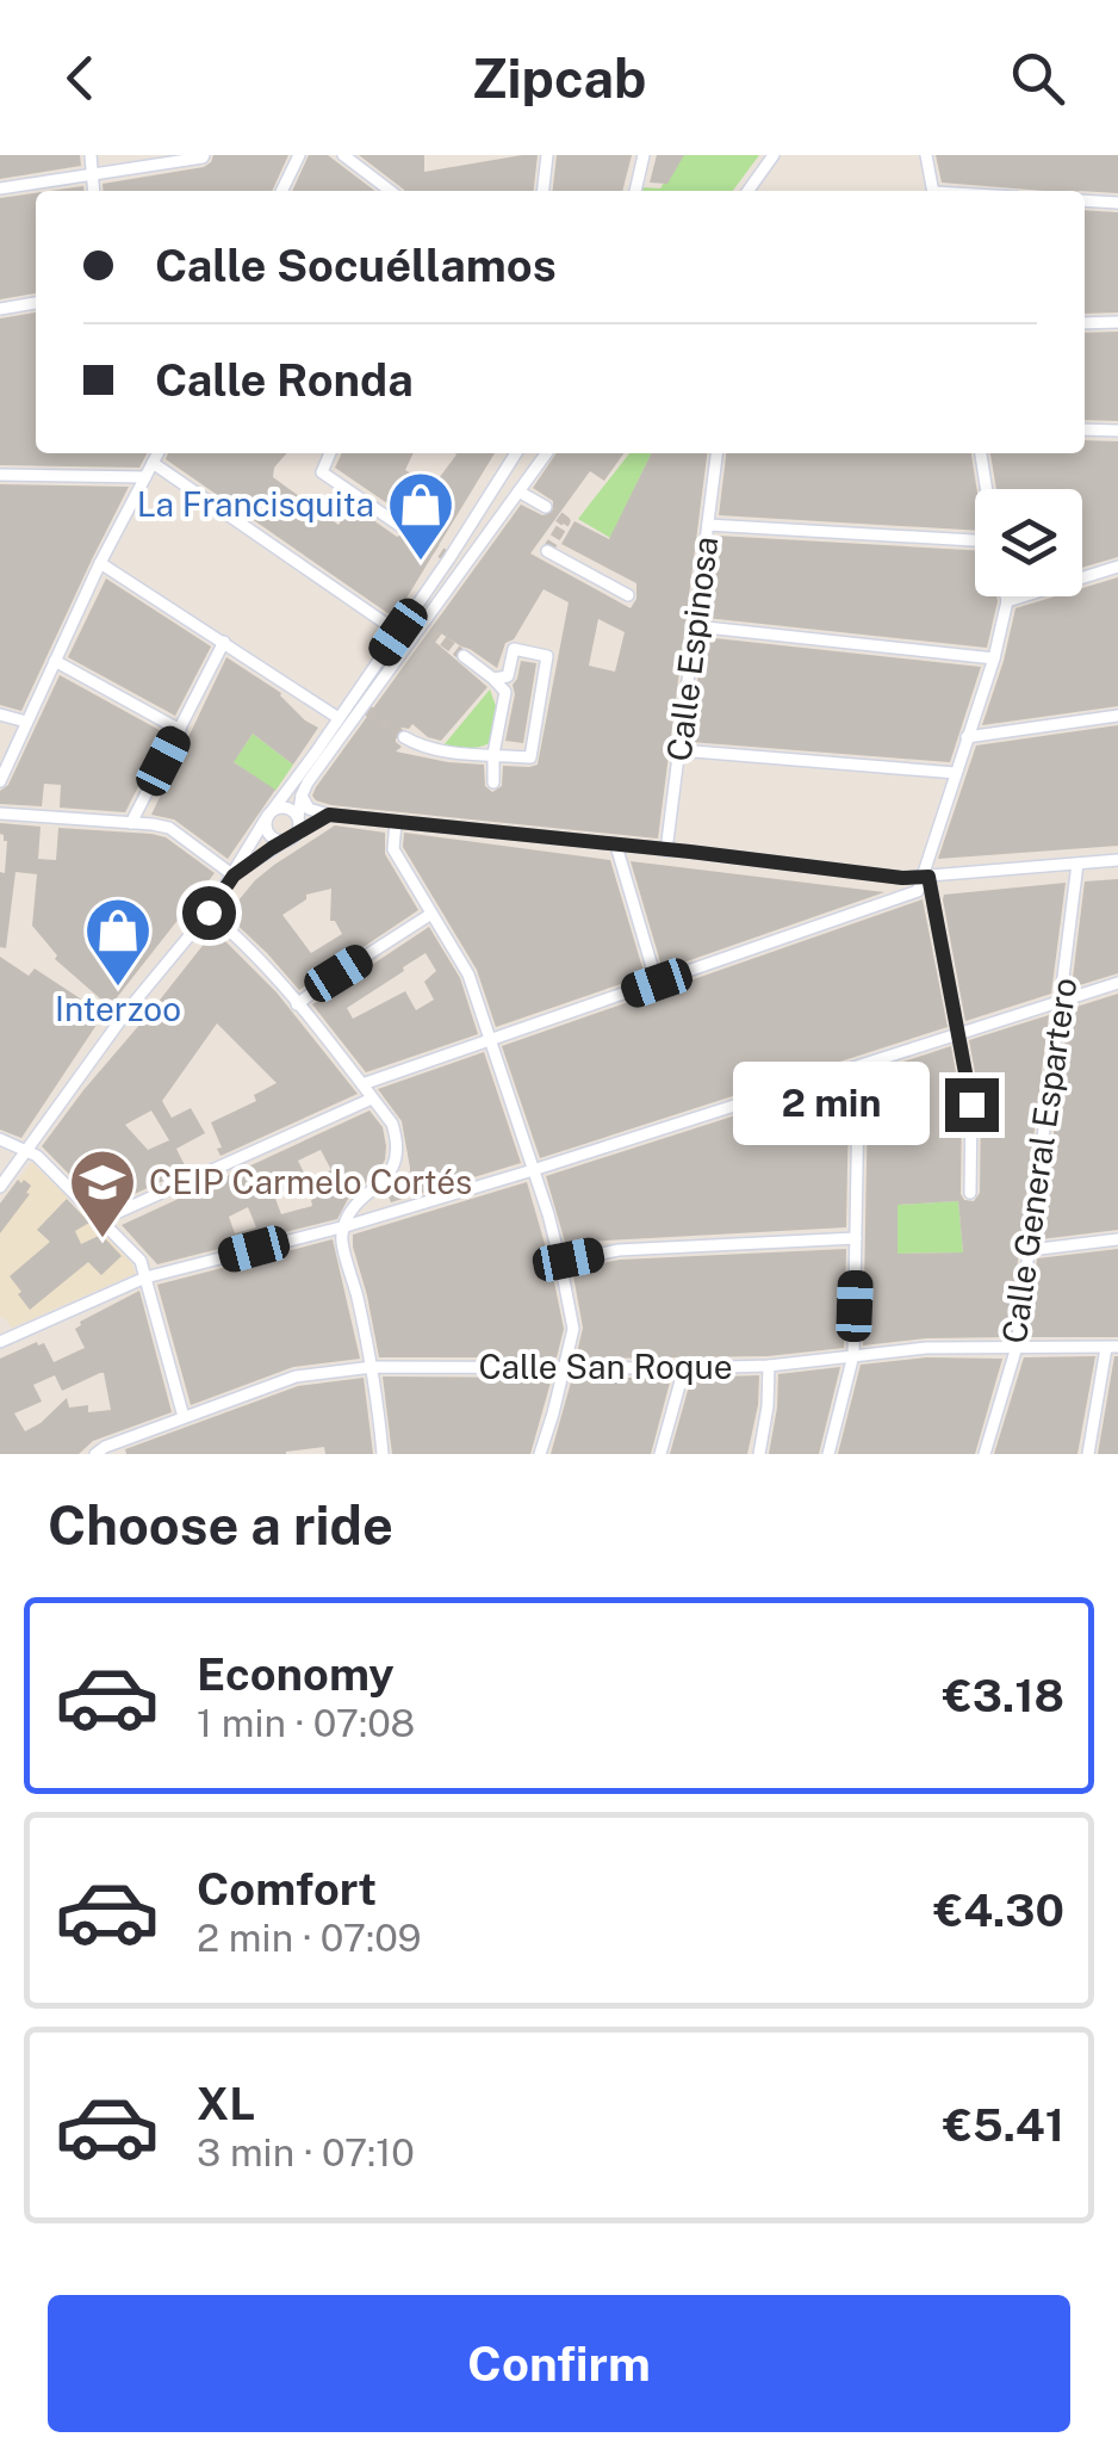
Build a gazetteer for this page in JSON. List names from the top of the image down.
{
  "streets": {
    "street": ["Calle Espinosa", "Calle General Espartero", "Calle San Roque"]
  },
  "crossings": [
    ["Calle General Espartero", "Calle San Roque"]
  ],
  "places": {
    "shop": ["La Francisquita", "Interzoo"],
    "school or university": ["CEIP Carmelo Cortés"]
  },
  "page": {
    "header": "Zipcab",
    "banner": ["Calle Socuéllamos", "Calle Ronda"],
    "bubble": "2 min",
    "heading": "Choose a ride",
    "list": [
      {
        "name": "Economy",
        "note": "1 min · 07:08",
        "value": "€3.18"
      },
      {
        "name": "Comfort",
        "note": "2 min · 07:09",
        "value": "€4.30"
      },
      {
        "name": "XL",
        "note": "3 min · 07:10",
        "value": "€5.41"
      }
    ],
    "buttons": "Confirm"
  }
}
